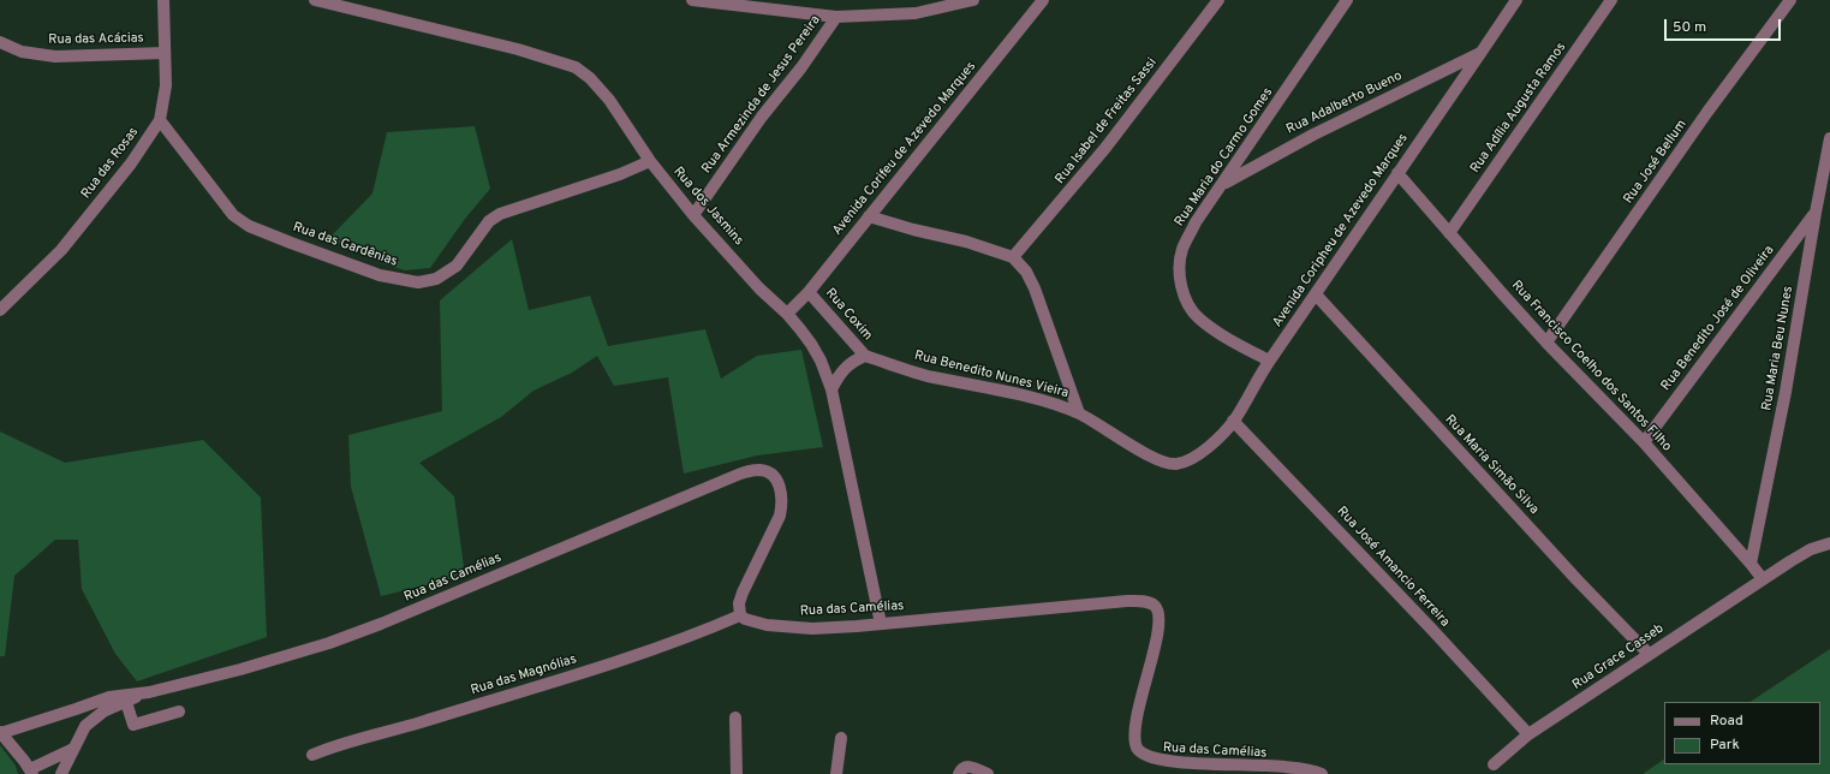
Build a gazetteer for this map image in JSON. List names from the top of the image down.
{
  "streets": {
    "street": [
      "Rua das Acácias",
      "Rua Armezinda de Jesus Pereira",
      "Rua Adalberto Bueno",
      "Rua Adília Augusta Ramos",
      "Rua Isabel de Freitas Sassi",
      "Avenida Corifeu de Azevedo Marques",
      "Rua Maria do Carmo Gomes",
      "Rua José Bellum",
      "Rua das Rosas",
      "Rua dos Jasmins",
      "Avenida Coripheu de Azevedo Marques",
      "Rua das Gardênias",
      "Rua Coxim",
      "Rua Benedito José de Oliveira",
      "Rua Maria Beu Nunes",
      "Rua Francisco Coelho dos Santos Filho",
      "Rua Benedito Nunes Vieira",
      "Rua Maria Simão Silva",
      "Rua José Amancio Ferreira",
      "Rua das Camélias",
      "Rua Grace Casseb",
      "Rua das Magnólias"
    ]
  },
  "crossings": [
    ["Rua das Acácias", "Rua das Rosas"],
    ["Rua Armezinda de Jesus Pereira", "Rua dos Jasmins"],
    ["Rua Adalberto Bueno", "Rua Maria do Carmo Gomes"],
    ["Rua Adalberto Bueno", "Avenida Coripheu de Azevedo Marques"],
    ["Rua Adília Augusta Ramos", "Rua Francisco Coelho dos Santos Filho"],
    ["Avenida Corifeu de Azevedo Marques", "Rua dos Jasmins"],
    ["Avenida Corifeu de Azevedo Marques", "Rua Coxim"],
    ["Rua Maria do Carmo Gomes", "Avenida Coripheu de Azevedo Marques"],
    ["Rua José Bellum", "Rua Francisco Coelho dos Santos Filho"],
    ["Rua das Rosas", "Rua das Gardênias"],
    ["Rua dos Jasmins", "Rua das Gardênias"],
    ["Rua dos Jasmins", "Rua das Camélias"],
    ["Avenida Coripheu de Azevedo Marques", "Rua Francisco Coelho dos Santos Filho"],
    ["Avenida Coripheu de Azevedo Marques", "Rua Benedito Nunes Vieira"],
    ["Avenida Coripheu de Azevedo Marques", "Rua Maria Simão Silva"],
    ["Avenida Coripheu de Azevedo Marques", "Rua José Amancio Ferreira"],
    ["Rua Coxim", "Rua Benedito Nunes Vieira"],
    ["Rua Benedito José de Oliveira", "Rua Maria Beu Nunes"],
    ["Rua Benedito José de Oliveira", "Rua Francisco Coelho dos Santos Filho"],
    ["Rua Maria Beu Nunes", "Rua Francisco Coelho dos Santos Filho"],
    ["Rua Francisco Coelho dos Santos Filho", "Rua Grace Casseb"],
    ["Rua Maria Simão Silva", "Rua Grace Casseb"],
    ["Rua José Amancio Ferreira", "Rua Grace Casseb"],
    ["Rua das Camélias", "Rua das Magnólias"]
  ],
  "legend": ["Road", "Park"],
  "scale_bar": "50 m"
}
